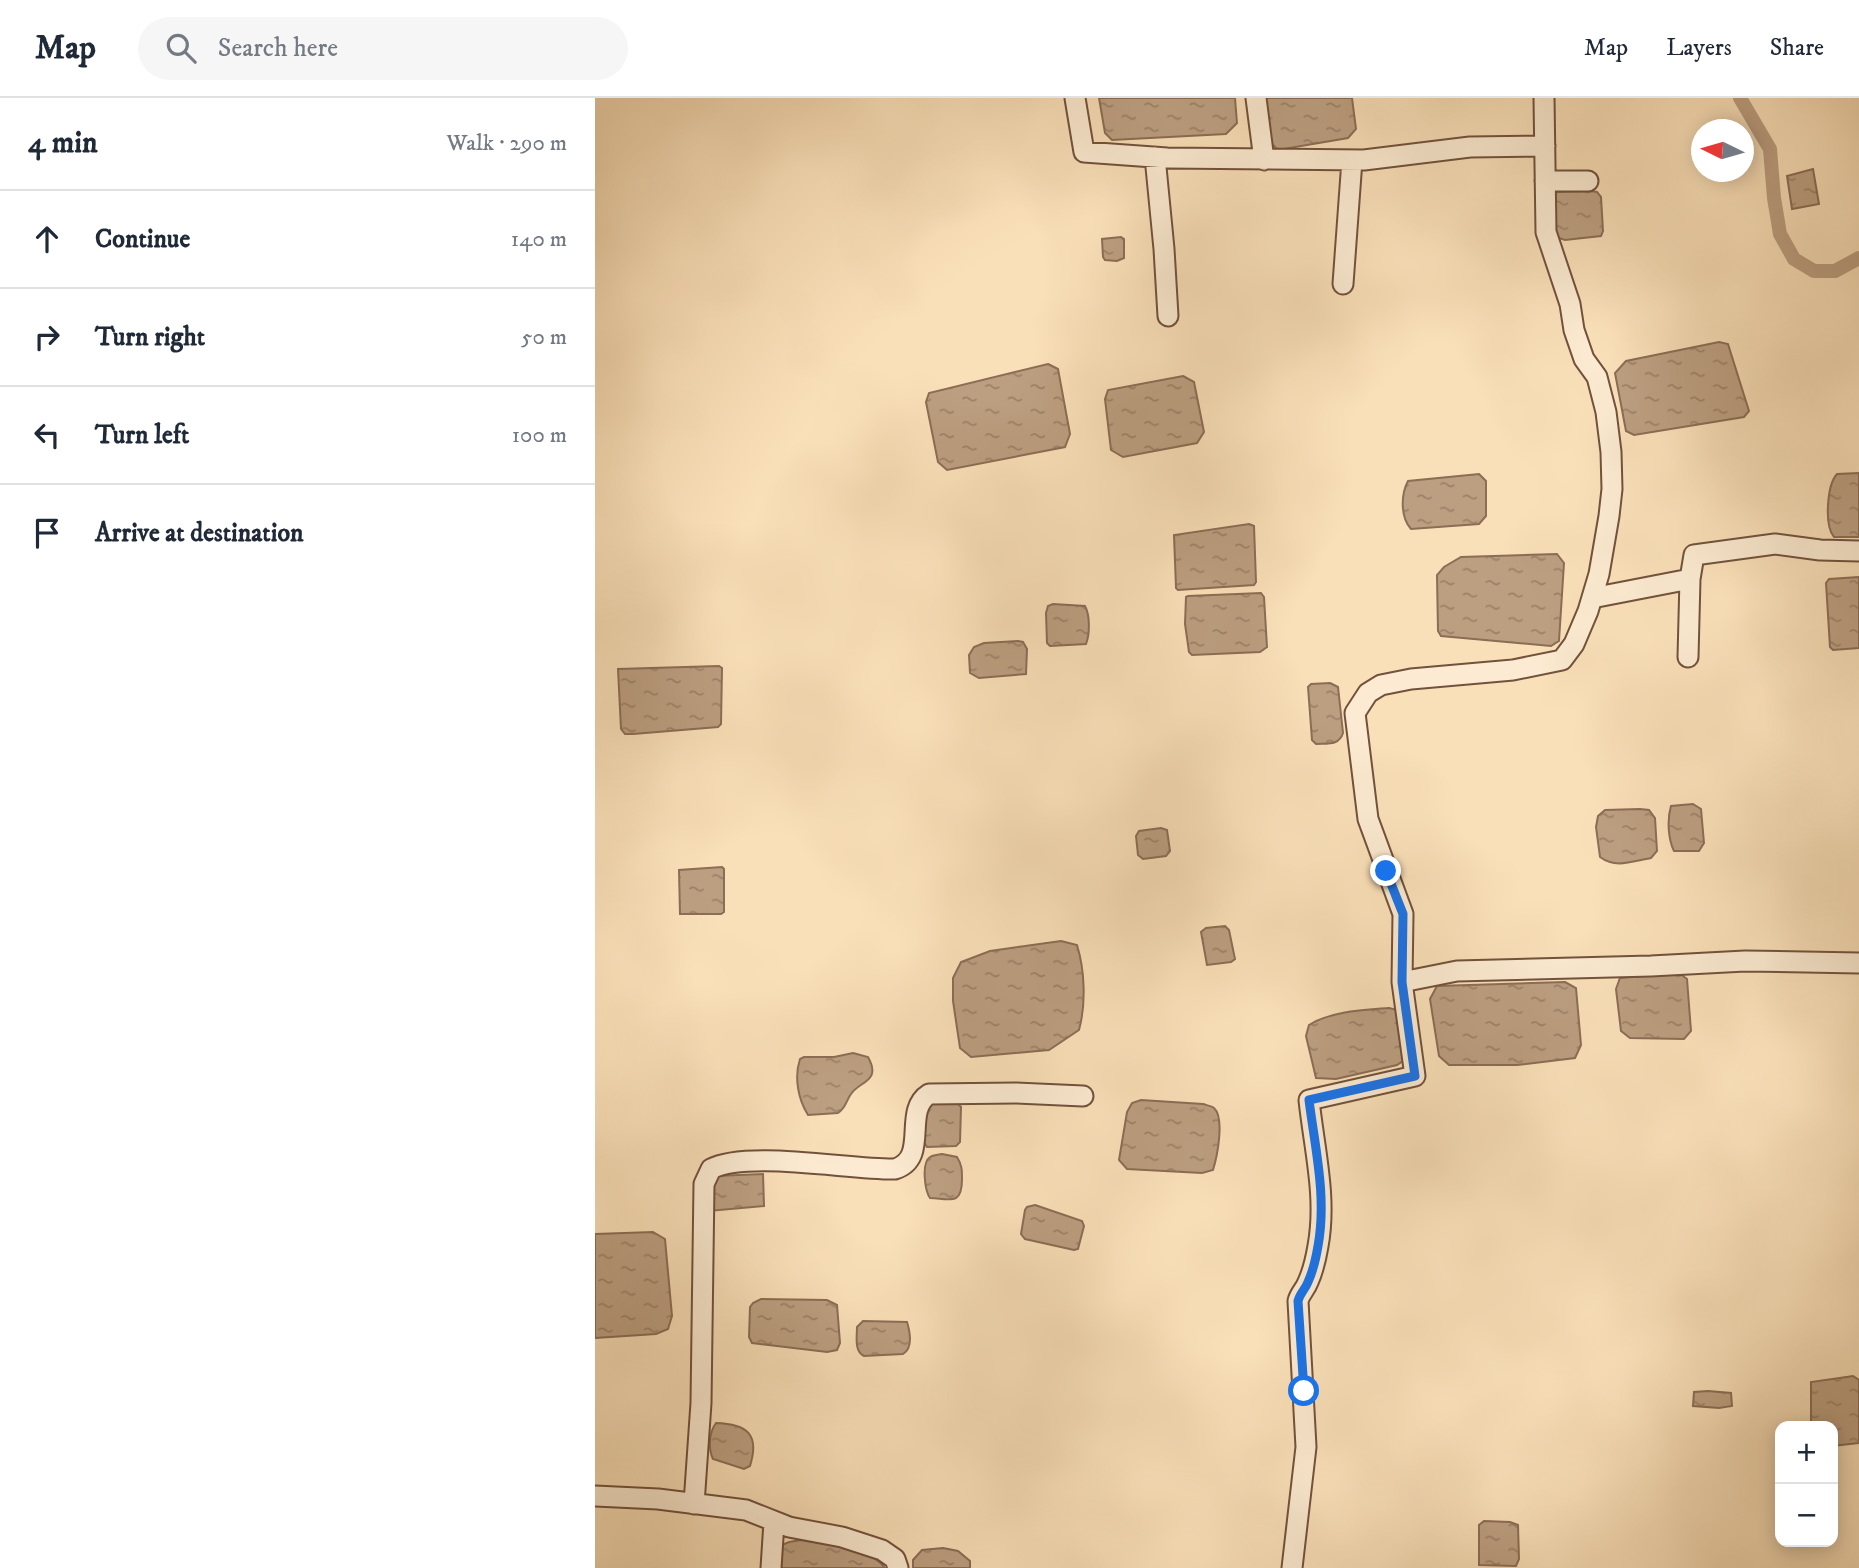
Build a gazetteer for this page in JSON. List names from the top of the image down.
{
  "north": "left",
  "page": {
    "header": "Map",
    "search": "Search here",
    "nav": ["Map", "Layers", "Share"],
    "heading": ["4 min", "Walk · 290 m"],
    "list": [
      ["Continue", "140 m"],
      ["Turn right", "50 m"],
      ["Turn left", "100 m"],
      "Arrive at destination"
    ],
    "map_buttons": ["+", "−"]
  }
}
